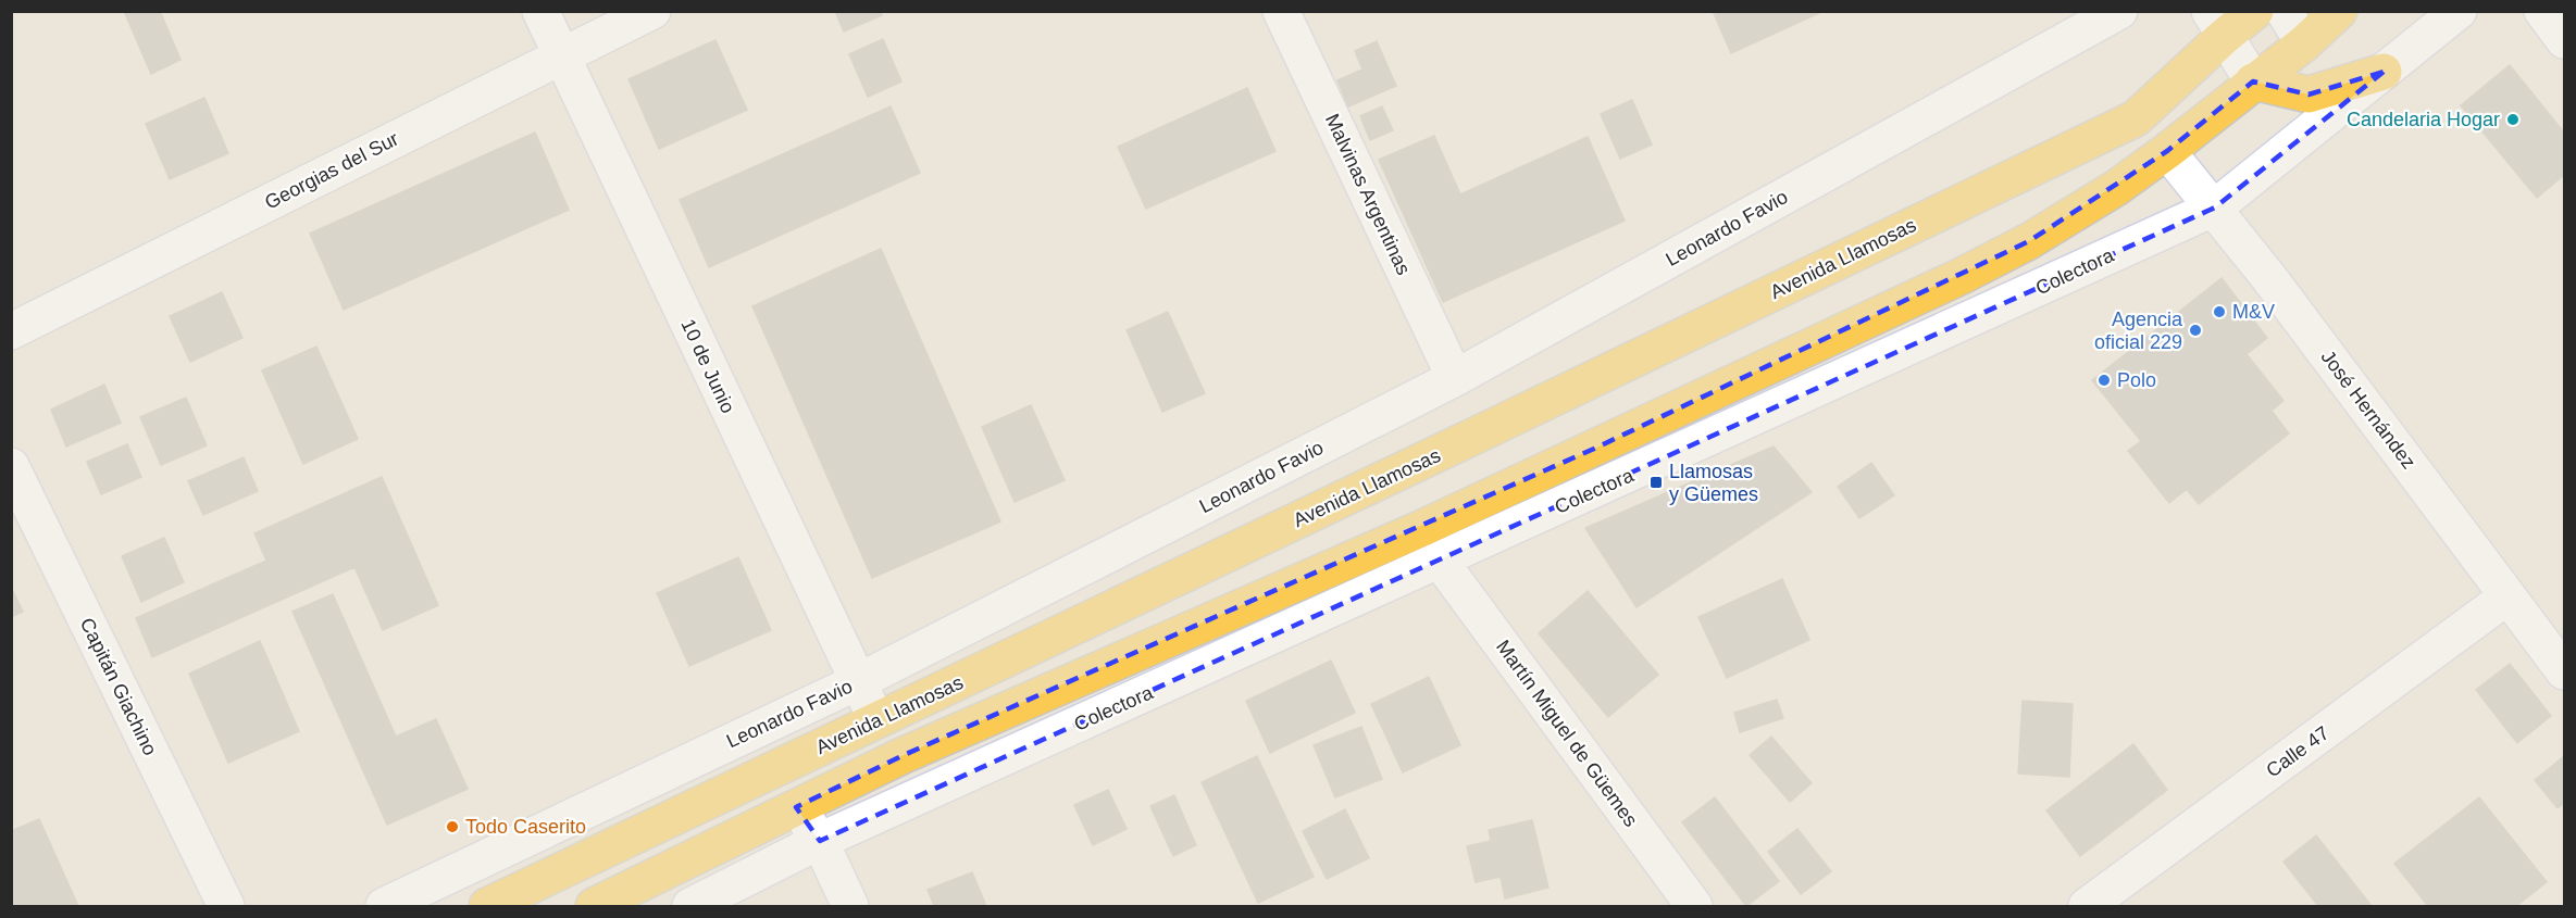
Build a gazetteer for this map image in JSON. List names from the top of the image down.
{
  "streets": {
    "highway": ["Avenida Llamosas"],
    "street": [
      "Georgias del Sur",
      "Malvinas Argentinas",
      "Leonardo Favio",
      "Colectora",
      "10 de Junio",
      "José Hernández",
      "Capitán Giachino",
      "Martín Miguel de Güemes",
      "Calle 47"
    ]
  },
  "crossings": [
    ["Georgias del Sur", "10 de Junio"],
    ["Malvinas Argentinas", "Leonardo Favio"],
    ["Leonardo Favio", "10 de Junio"],
    ["Avenida Llamosas", "10 de Junio"],
    ["Colectora", "José Hernández"],
    ["Colectora", "Martín Miguel de Güemes"],
    ["José Hernández", "Calle 47"]
  ],
  "places": {
    "other": [
      "Candelaria Hogar",
      "M&V",
      "Agencia oficial 229",
      "Polo",
      "Todo Caserito"
    ],
    "transit": ["Llamosas y Güemes"]
  }
}
